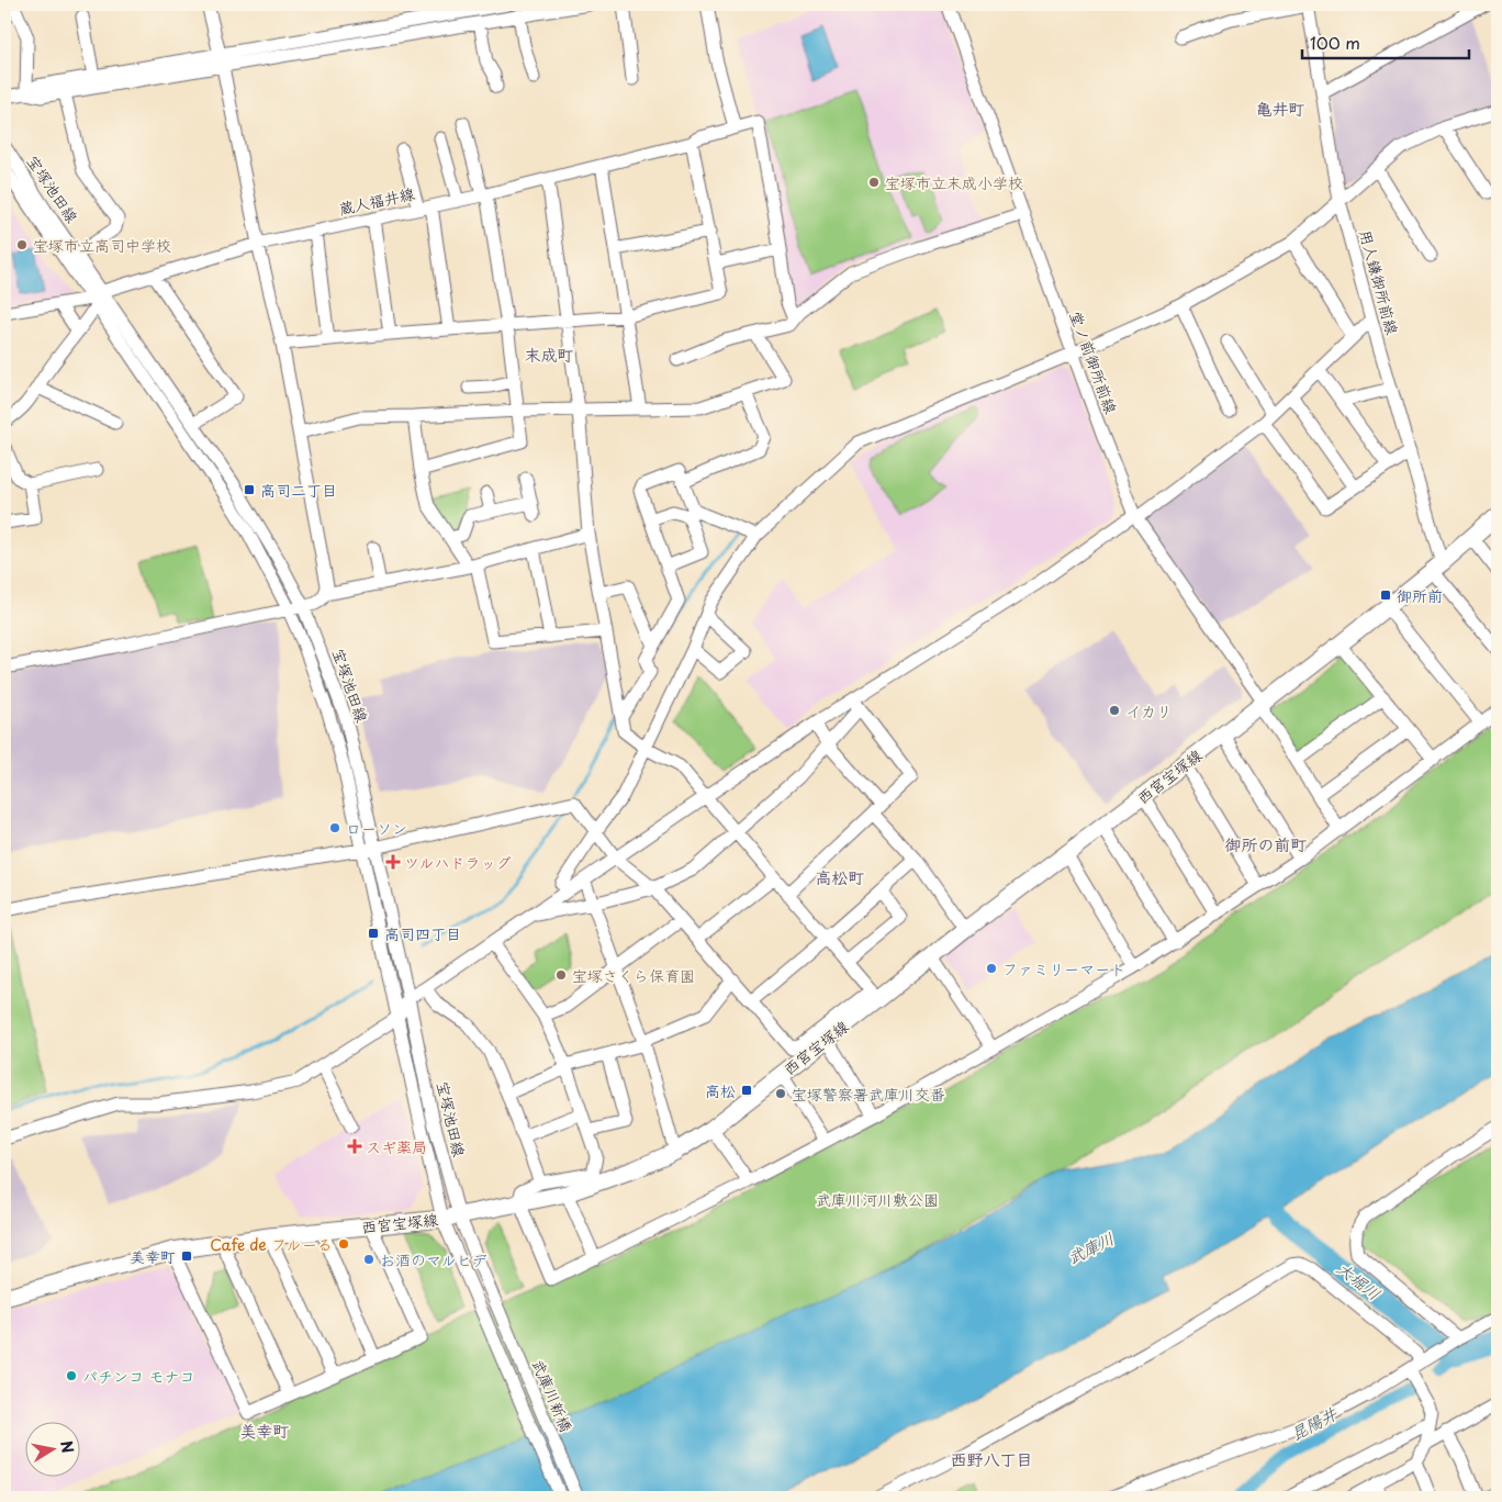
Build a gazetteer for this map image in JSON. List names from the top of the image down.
{
  "streets": {
    "main road": ["西宮宝塚線"],
    "street": [
      "宝塚池田線",
      "蔵人福井線",
      "用人鎌御所前線",
      "堂ノ前御所前線",
      "武庫川新橋"
    ]
  },
  "crossings": [
    ["宝塚池田線", "蔵人福井線"],
    ["宝塚池田線", "西宮宝塚線"],
    ["宝塚池田線", "武庫川新橋"],
    ["用人鎌御所前線", "西宮宝塚線"],
    ["堂ノ前御所前線", "西宮宝塚線"],
    ["西宮宝塚線", "武庫川新橋"]
  ],
  "districts": [
    "亀井町",
    "末成町",
    "御所の前町",
    "高松町",
    "美幸町",
    "西野八丁目"
  ],
  "water": ["武庫川", "大堀川", "昆陽井"],
  "parks": ["武庫川河川敷公園"],
  "places": {
    "other": [
      "宝塚市立末成小学校",
      "宝塚市立高司中学校",
      "イカリ",
      "ローソン",
      "ファミリーマート",
      "宝塚さくら保育園",
      "宝塚警察署武庫川交番",
      "Cafe de フルーる",
      "お酒のマルヒデ",
      "パチンコ モナコ"
    ],
    "transit": [
      "高司二丁目",
      "御所前",
      "高司四丁目",
      "高松",
      "美幸町"
    ],
    "health": ["ツルハドラッグ", "スギ薬局"]
  },
  "scale_bar": "100 m",
  "north": "right"
}
